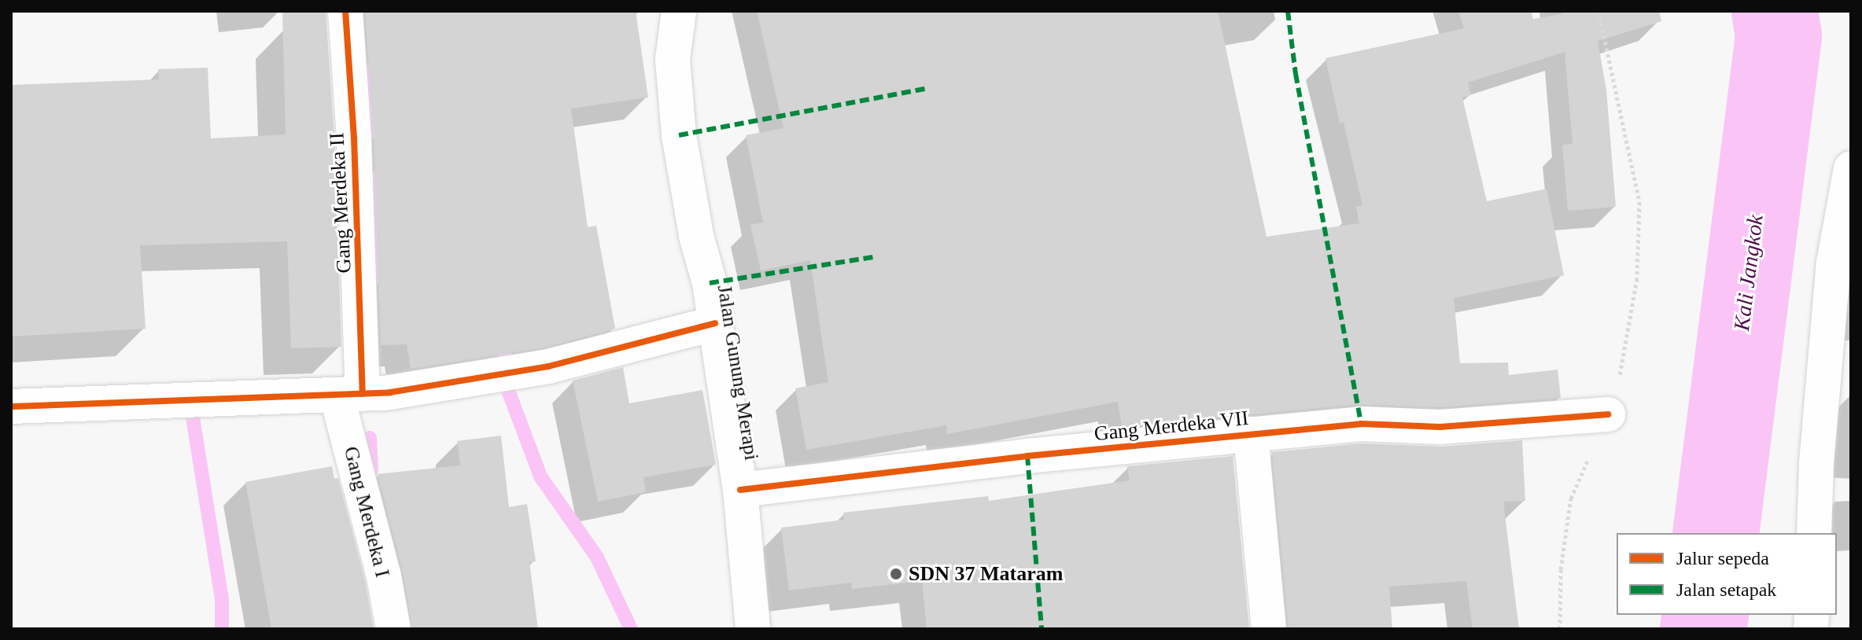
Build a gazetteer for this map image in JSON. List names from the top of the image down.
{
  "streets": {
    "street": [
      "Gang Merdeka II",
      "Jalan Gunung Merapi",
      "Gang Merdeka VII",
      "Gang Merdeka I"
    ]
  },
  "crossings": [
    ["Gang Merdeka II", "Gang Merdeka I"],
    ["Jalan Gunung Merapi", "Gang Merdeka VII"]
  ],
  "water": ["Kali Jangkok"],
  "places": ["SDN 37 Mataram"],
  "legend": ["Jalur sepeda", "Jalan setapak"]
}
